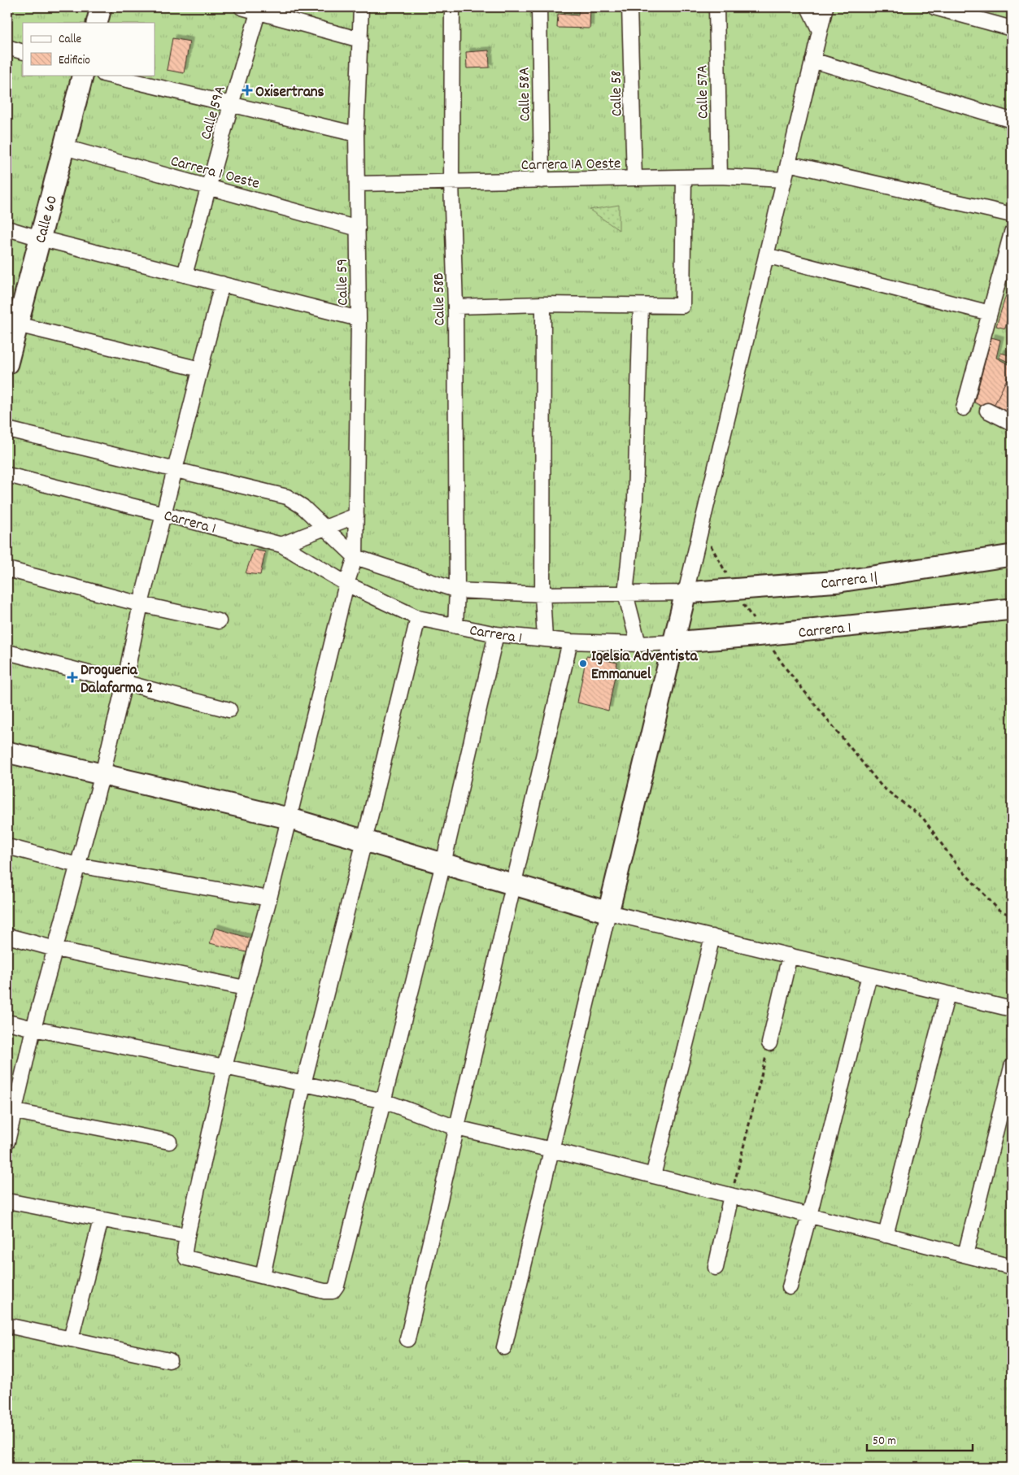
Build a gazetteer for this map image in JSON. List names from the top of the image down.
{
  "streets": {
    "street": [
      "Calle 57A",
      "Calle 58",
      "Calle 58A",
      "Calle 59A",
      "Carrera 1A Oeste",
      "Carrera 1 Oeste",
      "Calle 60",
      "Calle 59",
      "Calle 58B",
      "Carrera 1",
      "Carrera 1|"
    ]
  },
  "crossings": [
    ["Calle 57A", "Carrera 1A Oeste"],
    ["Calle 58", "Carrera 1A Oeste"],
    ["Calle 58A", "Carrera 1A Oeste"],
    ["Calle 59A", "Carrera 1 Oeste"],
    ["Carrera 1A Oeste", "Calle 59"],
    ["Carrera 1A Oeste", "Calle 58B"],
    ["Carrera 1 Oeste", "Calle 60"],
    ["Carrera 1 Oeste", "Calle 59"],
    ["Calle 59", "Carrera 1"],
    ["Calle 58B", "Carrera 1"]
  ],
  "places": {
    "health": ["Oxisertrans", "Drogueria Dalafarma 2"],
    "other": ["Igelsia Adventista Emmanuel"]
  },
  "legend": ["Calle", "Edificio"],
  "scale_bar": "50 m"
}
